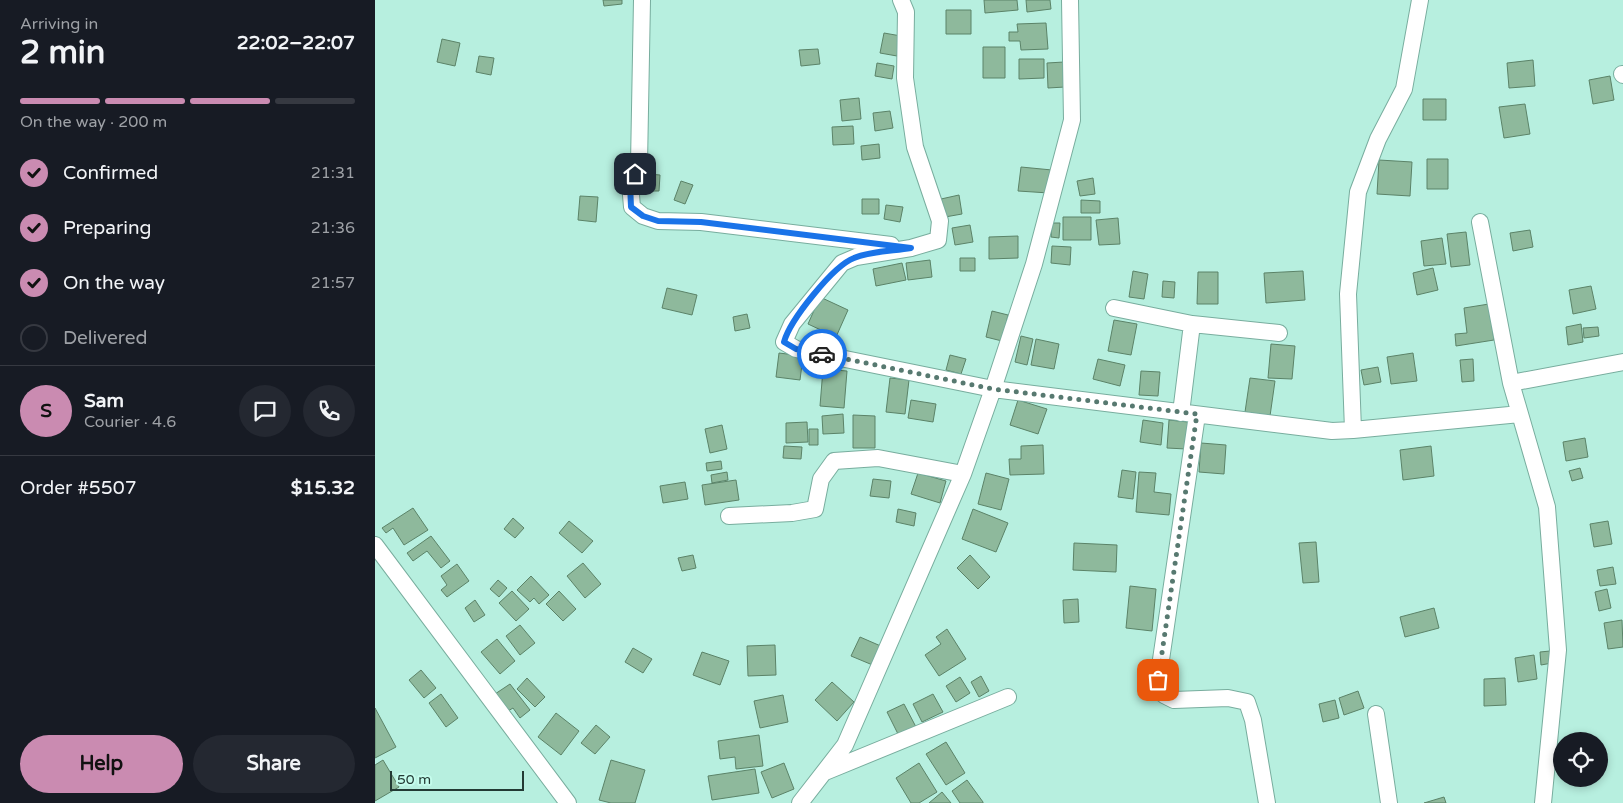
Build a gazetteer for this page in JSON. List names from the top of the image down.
{
  "scale_bar": "50 m",
  "page": {
    "heading": ["2 min", "Arriving in", "22:02–22:07"],
    "panel": [
      "Sam",
      "Courier · 4.6",
      "Order #5507",
      "$15.32"
    ],
    "bar": "On the way · 200 m",
    "list": [
      ["Confirmed", "21:31"],
      ["Preparing", "21:36"],
      ["On the way", "21:57"],
      "Delivered"
    ],
    "round": "S",
    "buttons": ["Help", "Share"],
    "scale": "50 m"
  }
}
